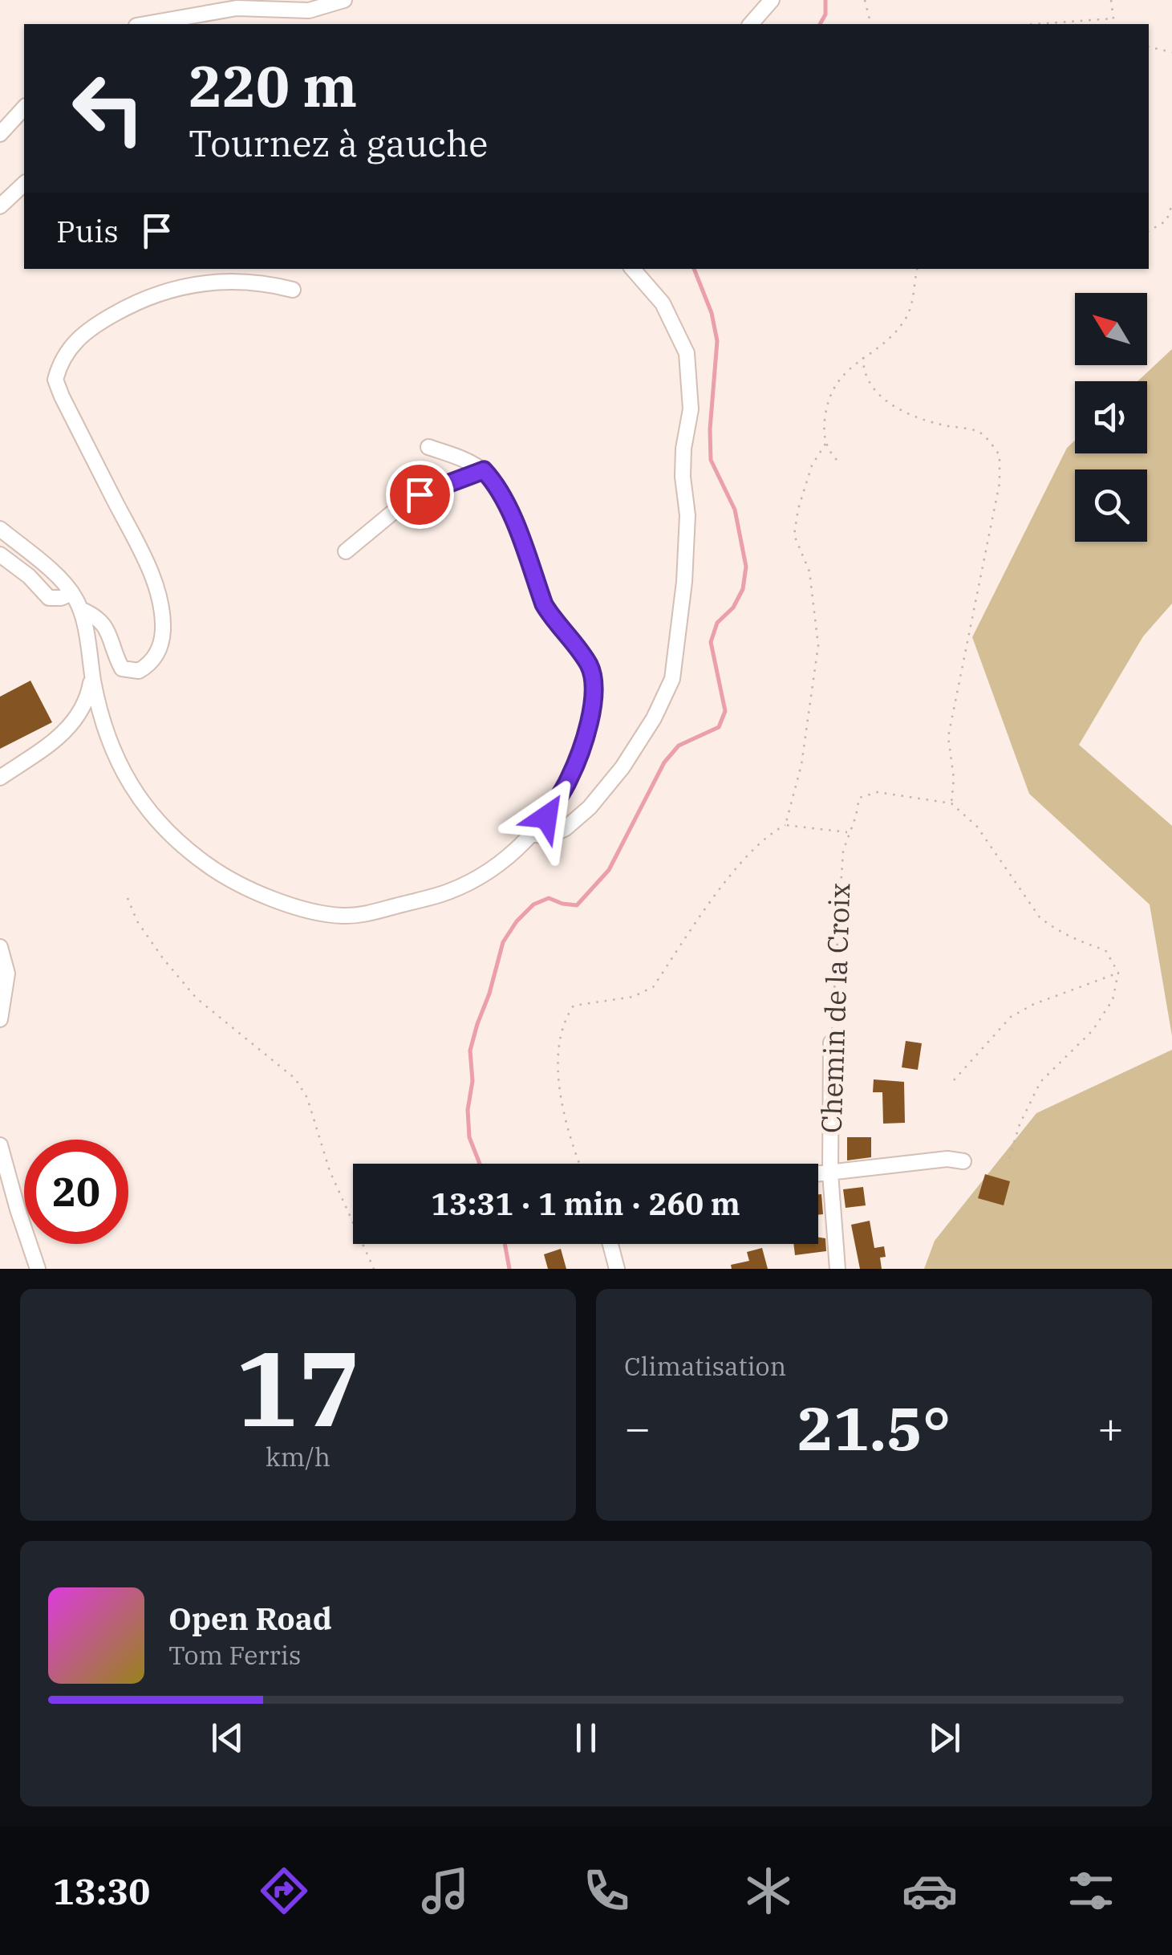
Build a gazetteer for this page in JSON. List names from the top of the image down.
{
  "streets": {
    "street": ["Chemin de la Croix"]
  },
  "north": "top left",
  "page": {
    "turn": ["220 m", "Tournez à gauche"],
    "then": "Puis",
    "limit": "20",
    "trip": "13:31 · 1 min · 260 m",
    "tile": [
      ["17", "km/h"],
      "Climatisation"
    ],
    "heat": ["−", "21.5°", "+"],
    "song": ["Open Road", "Tom Ferris"],
    "tabs": "13:30"
  }
}
